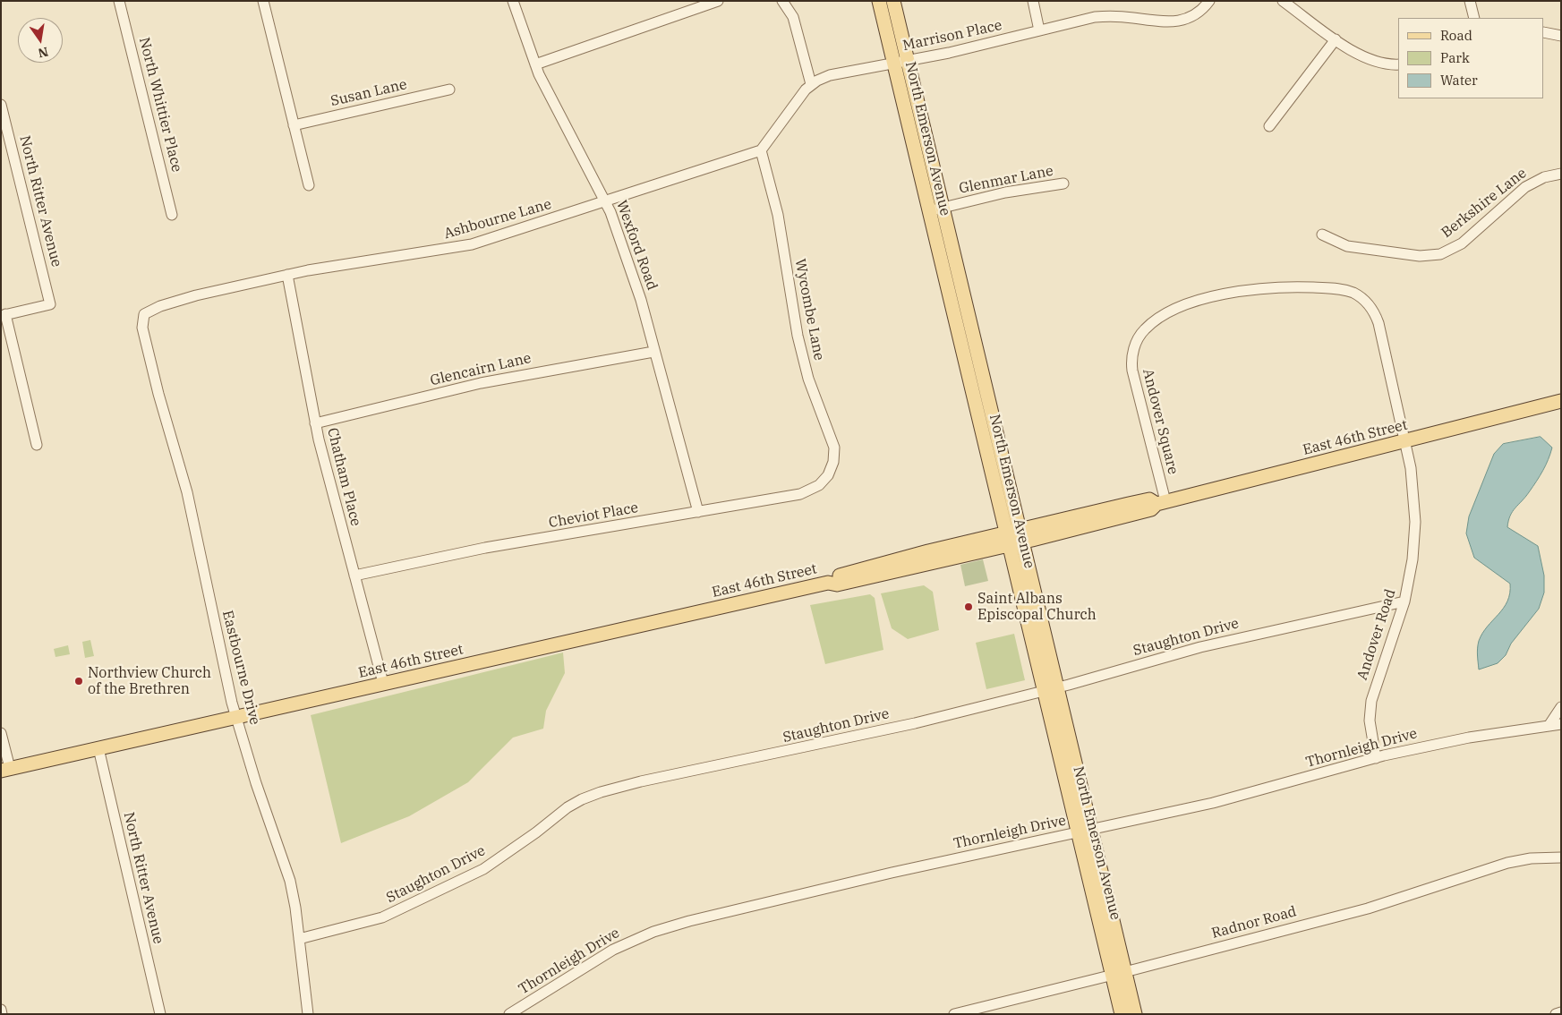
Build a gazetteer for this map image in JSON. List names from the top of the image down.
{
  "streets": {
    "main road": ["North Emerson Avenue", "East 46th Street"],
    "street": [
      "Marrison Place",
      "Susan Lane",
      "North Whittier Place",
      "Glenmar Lane",
      "North Ritter Avenue",
      "Berkshire Lane",
      "Ashbourne Lane",
      "Wexford Road",
      "Wycombe Lane",
      "Glencairn Lane",
      "Andover Square",
      "Chatham Place",
      "Cheviot Place",
      "Andover Road",
      "Staughton Drive",
      "Eastbourne Drive",
      "Thornleigh Drive",
      "Radnor Road"
    ]
  },
  "crossings": [
    ["Marrison Place", "North Emerson Avenue"],
    ["North Emerson Avenue", "Glenmar Lane"],
    ["North Emerson Avenue", "East 46th Street"],
    ["North Emerson Avenue", "Staughton Drive"],
    ["North Emerson Avenue", "Thornleigh Drive"],
    ["North Emerson Avenue", "Radnor Road"],
    ["North Ritter Avenue", "East 46th Street"],
    ["Ashbourne Lane", "Wexford Road"],
    ["Ashbourne Lane", "Wycombe Lane"],
    ["Ashbourne Lane", "Chatham Place"],
    ["Ashbourne Lane", "Eastbourne Drive"],
    ["Wexford Road", "Glencairn Lane"],
    ["Wexford Road", "Cheviot Place"],
    ["Wycombe Lane", "Cheviot Place"],
    ["Glencairn Lane", "Chatham Place"],
    ["Andover Square", "East 46th Street"],
    ["Andover Square", "Andover Road"],
    ["East 46th Street", "Chatham Place"],
    ["East 46th Street", "Andover Road"],
    ["East 46th Street", "Eastbourne Drive"],
    ["Chatham Place", "Cheviot Place"],
    ["Andover Road", "Staughton Drive"],
    ["Andover Road", "Thornleigh Drive"],
    ["Staughton Drive", "Eastbourne Drive"]
  ],
  "places": ["Saint Albans Episcopal Church", "Northview Church of the Brethren"],
  "legend": ["Road", "Park", "Water"],
  "north": "bottom"
}
